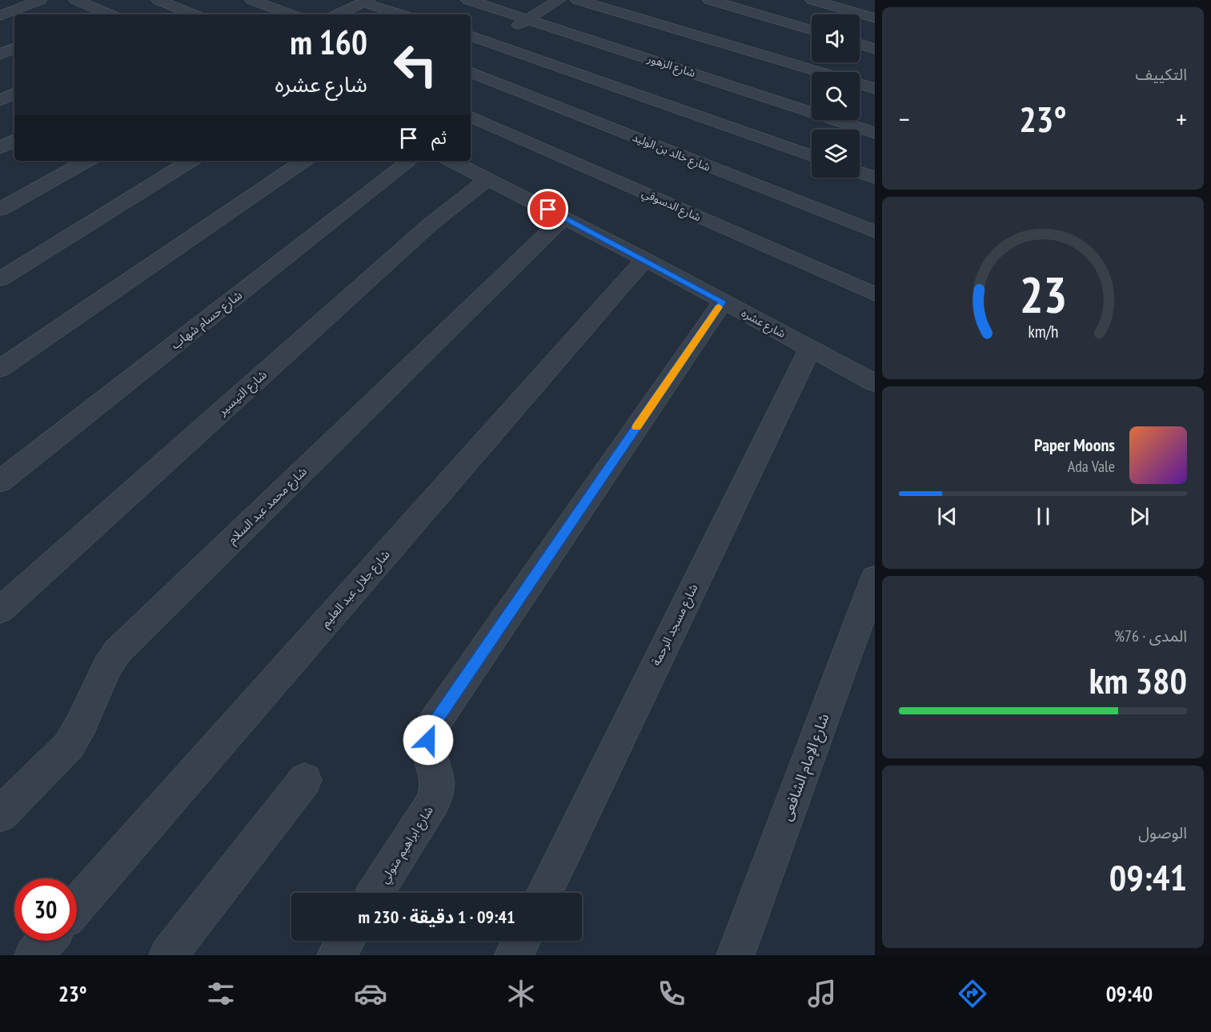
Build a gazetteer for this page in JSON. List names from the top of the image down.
{
  "streets": {
    "street": [
      "شارع الزهور",
      "شارع خالد بن الوليد",
      "شارع الدسوقي",
      "شارع حسام شهاب",
      "شارع عشره",
      "شارع التيسير",
      "شارع محمد عبد السلام",
      "شارع جلال عبد العليم",
      "شارع مسجد الرحمة",
      "شارع الإمام الشافعى",
      "شارع ابراهيم متولي"
    ]
  },
  "crossings": [
    ["شارع عشره", "شارع التيسير"],
    ["شارع عشره", "شارع محمد عبد السلام"],
    ["شارع عشره", "شارع جلال عبد العليم"],
    ["شارع عشره", "شارع مسجد الرحمة"],
    ["شارع عشره", "شارع ابراهيم متولي"]
  ],
  "page": {
    "tile": [
      "التكييف",
      ["المدى · 76%", "380 km"],
      ["الوصول", "09:41"]
    ],
    "turn": ["160 m", "شارع عشره"],
    "heat": ["−", "23°", "+"],
    "then": "ثم",
    "song": ["Paper Moons", "Ada Vale"],
    "limit": "30",
    "trip": "09:41 · 1 دقيقة · 230 m",
    "tabs": ["09:40", "23°"],
    "gauge": ["23", "km/h"]
  }
}
